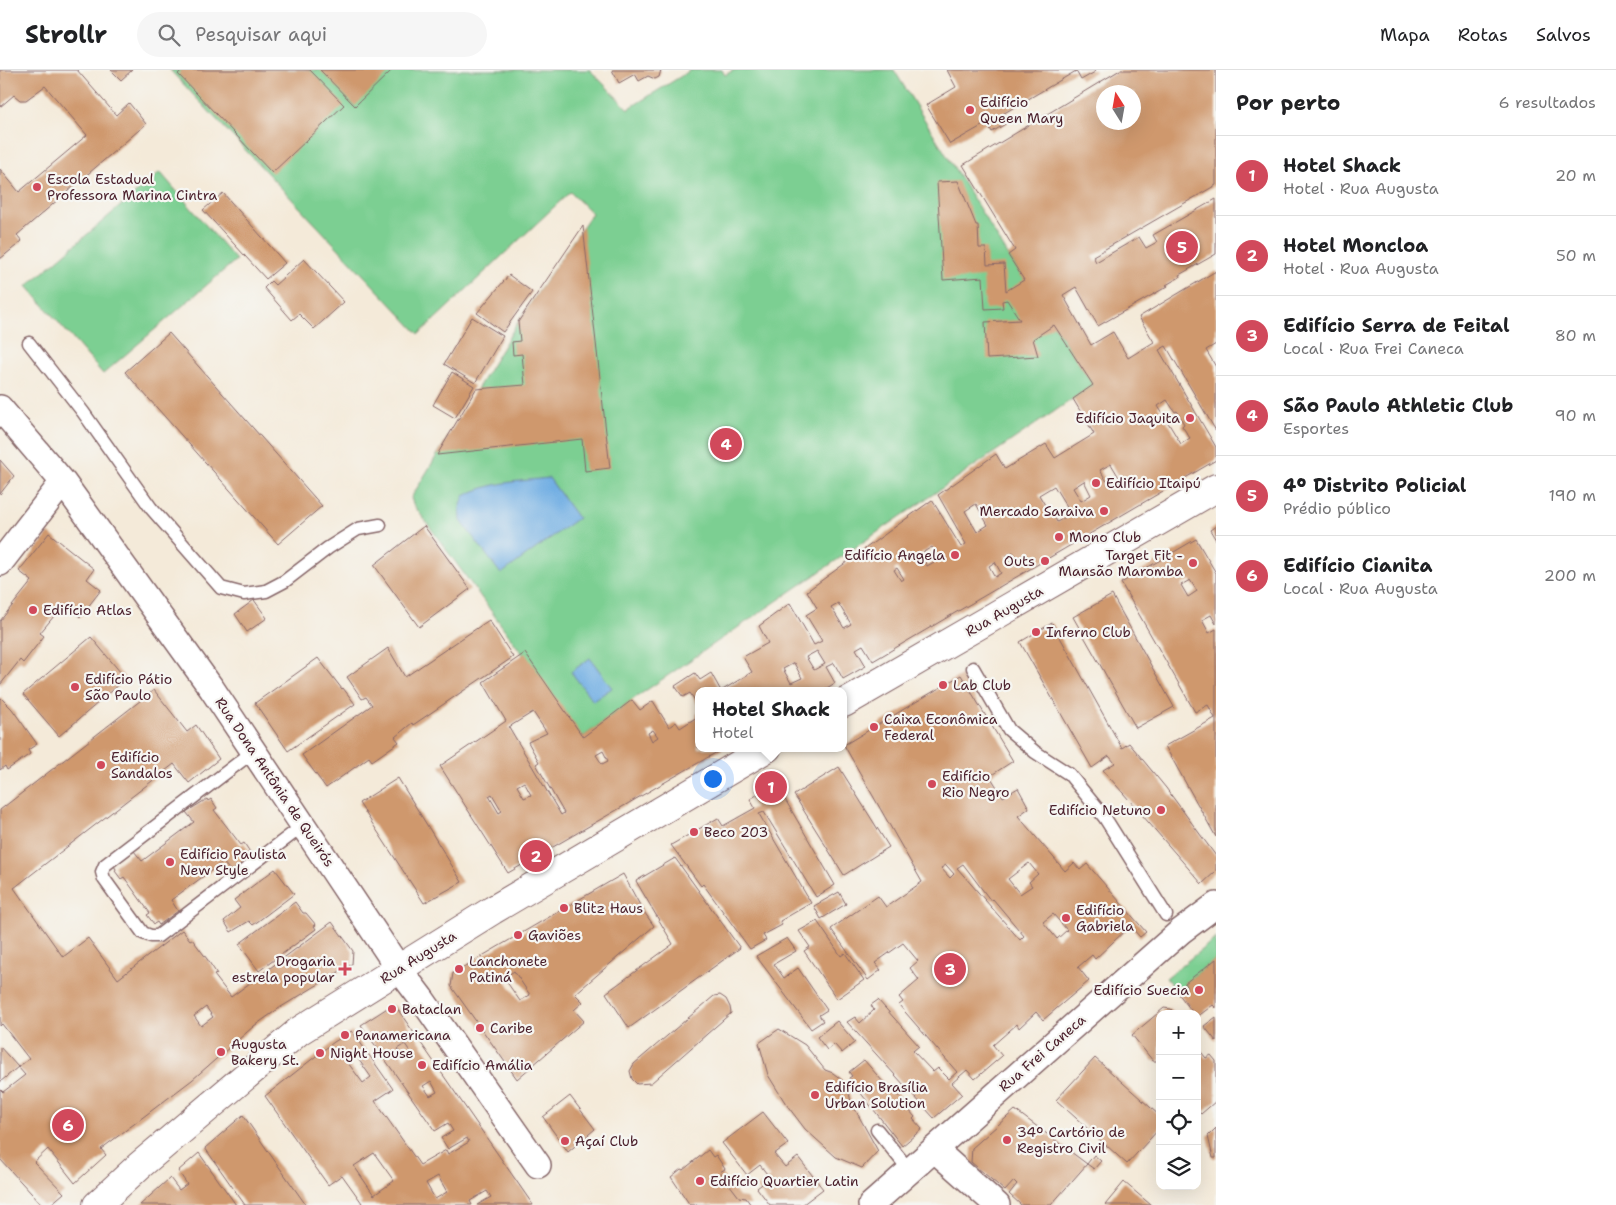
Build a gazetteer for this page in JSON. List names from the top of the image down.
{
  "streets": {
    "main road": ["Rua Augusta"],
    "street": ["Rua Dona Antônia de Queirós", "Rua Frei Caneca"]
  },
  "crossings": [
    ["Rua Augusta", "Rua Dona Antônia de Queirós"]
  ],
  "places": {
    "other": [
      "Edifício Queen Mary",
      "Escola Estadual Professora Marina Cintra",
      "Edifício Jaquita",
      "Edifício Itaipú",
      "Mercado Saraiva",
      "Mono Club",
      "Edifício Angela",
      "Outs",
      "Target Fit - Mansão Maromba",
      "Edifício Atlas",
      "Inferno Club",
      "Lab Club",
      "Edifício Pátio São Paulo",
      "Caixa Econômica Federal",
      "Edifício Sandalos",
      "Edifício Rio Negro",
      "Edifício Netuno",
      "Beco 203",
      "Edifício Paulista New Style",
      "Blitz Haus",
      "Edifício Gabriela",
      "Gaviões",
      "Lanchonete Patiná",
      "Edifício Suecia",
      "Bataclan",
      "Caribe",
      "Panamericana",
      "Augusta Bakery St.",
      "Night House",
      "Edifício Amália",
      "Edifício Brasília Urban Solution",
      "34º Cartório de Registro Civil",
      "Açaí Club",
      "Edifício Quartier Latin"
    ],
    "health": ["Drogaria estrela popular"]
  },
  "north": "top",
  "page": {
    "header": "Strollr",
    "search": "Pesquisar aqui",
    "nav": ["Mapa", "Rotas", "Salvos"],
    "heading": ["Por perto", "6 resultados"],
    "list": [
      {
        "mark": "1",
        "name": "Hotel Shack",
        "note": "Hotel · Rua Augusta",
        "value": "20 m"
      },
      {
        "mark": "2",
        "name": "Hotel Moncloa",
        "note": "Hotel · Rua Augusta",
        "value": "50 m"
      },
      {
        "mark": "3",
        "name": "Edifício Serra de Feital",
        "note": "Local · Rua Frei Caneca",
        "value": "80 m"
      },
      {
        "mark": "4",
        "name": "São Paulo Athletic Club",
        "note": "Esportes",
        "value": "90 m"
      },
      {
        "mark": "5",
        "name": "4º Distrito Policial",
        "note": "Prédio público",
        "value": "190 m"
      },
      {
        "mark": "6",
        "name": "Edifício Cianita",
        "note": "Local · Rua Augusta",
        "value": "200 m"
      }
    ],
    "pins": [
      "5",
      "4",
      "1",
      "2",
      "3",
      "6"
    ],
    "popup": ["Hotel Shack", "Hotel"],
    "map_buttons": ["+", "−"]
  }
}
